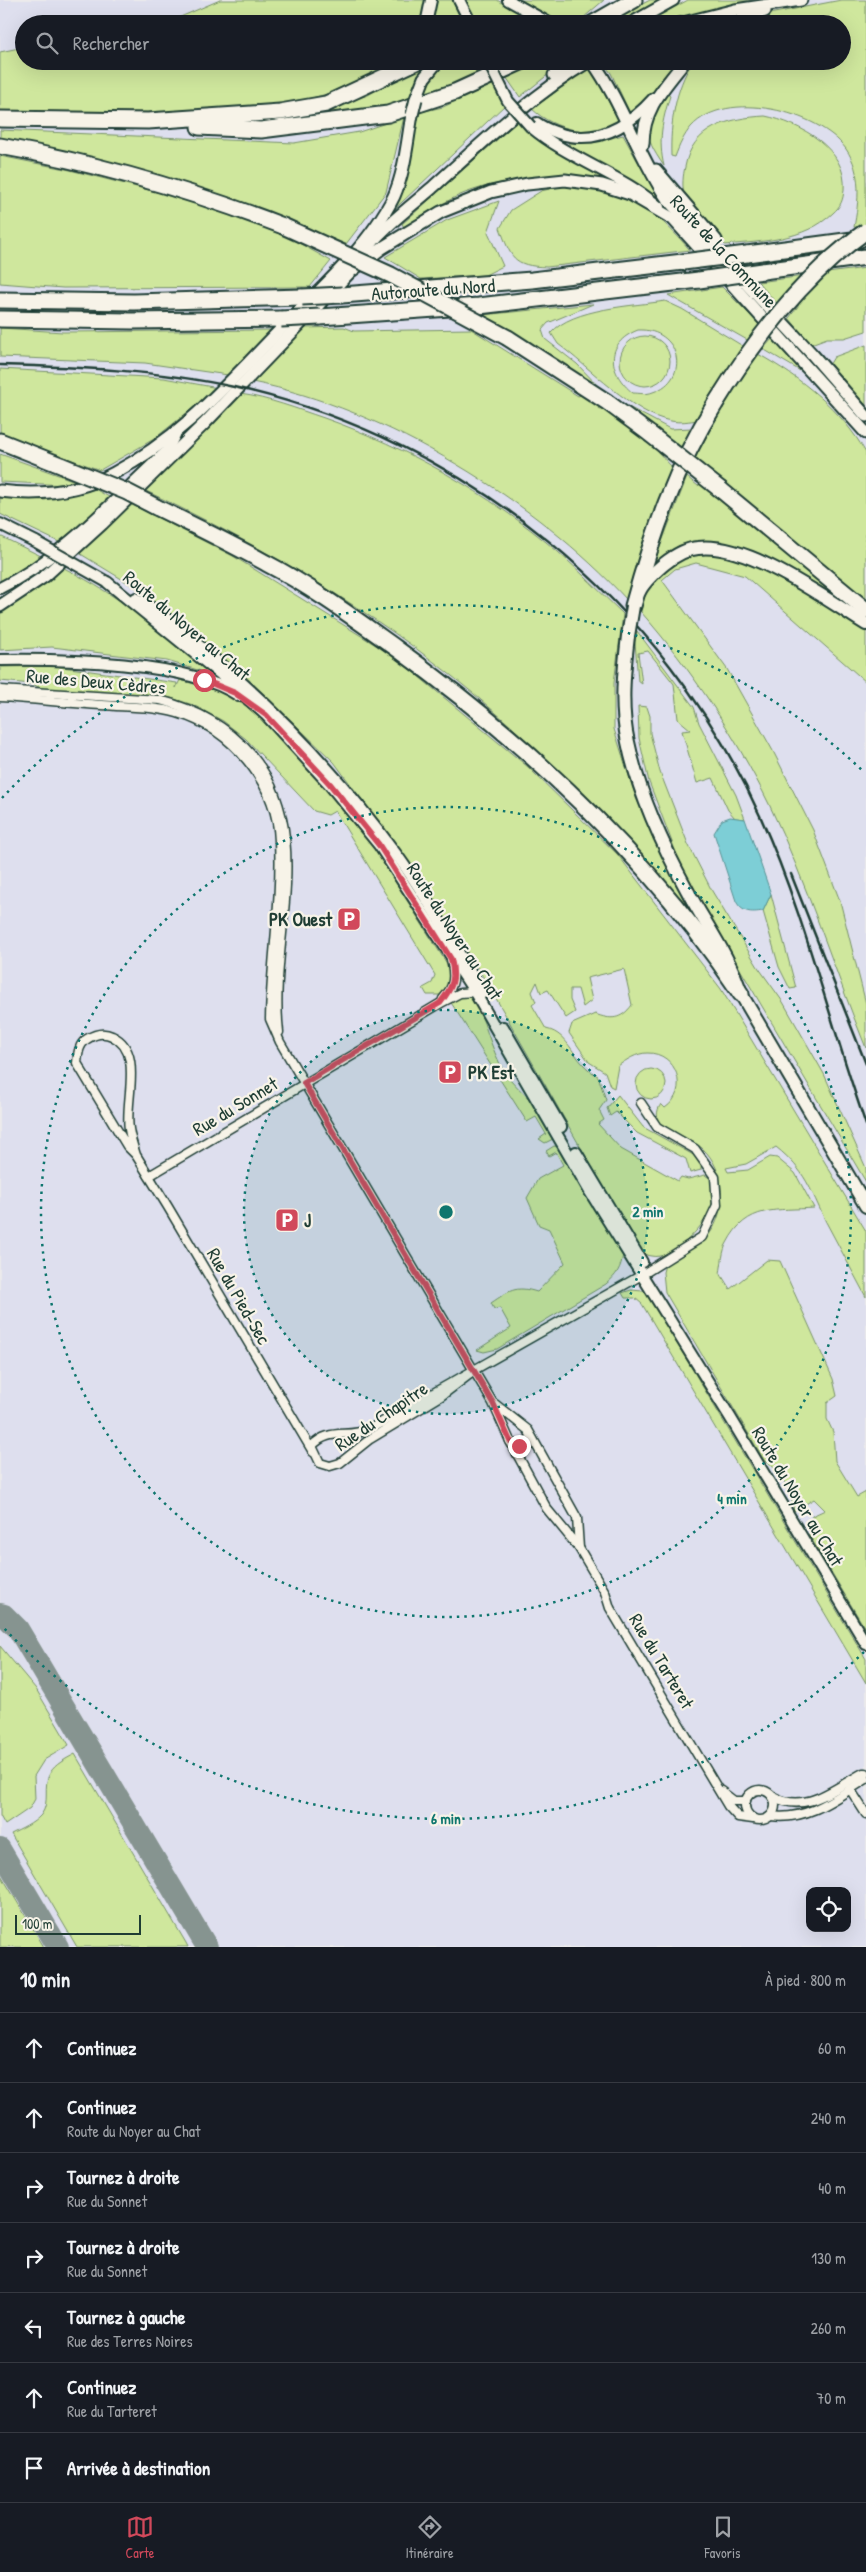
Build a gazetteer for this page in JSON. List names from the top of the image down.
{
  "streets": {
    "highway": ["Autoroute du Nord"],
    "main road": ["Route de la Commune"],
    "street": [
      "Route du Noyer au Chat",
      "Rue des Deux Cèdres",
      "Rue du Sonnet",
      "Rue du Pied-Sec",
      "Rue du Chapitre",
      "Rue du Tarteret"
    ]
  },
  "crossings": [
    ["Route du Noyer au Chat", "Rue du Sonnet"],
    ["Route du Noyer au Chat", "Rue du Chapitre"],
    ["Rue des Deux Cèdres", "Rue du Tarteret"],
    ["Rue du Sonnet", "Rue du Pied-Sec"],
    ["Rue du Sonnet", "Rue du Tarteret"],
    ["Rue du Pied-Sec", "Rue du Chapitre"],
    ["Rue du Chapitre", "Rue du Tarteret"]
  ],
  "places": {
    "parking": ["PK Ouest", "PK Est", "J"]
  },
  "scale_bar": "100 m",
  "page": {
    "search": "Rechercher",
    "scale": "100 m",
    "heading": ["10 min", "À pied · 800 m"],
    "list": [
      ["Continuez", "60 m"],
      ["Continuez", "Route du Noyer au Chat", "240 m"],
      ["Tournez à droite", "Rue du Sonnet", "40 m"],
      ["Tournez à droite", "Rue du Sonnet", "130 m"],
      ["Tournez à gauche", "Rue des Terres Noires", "260 m"],
      ["Continuez", "Rue du Tarteret", "70 m"],
      "Arrivée à destination"
    ],
    "nav": ["Carte", "Itinéraire", "Favoris"]
  },
  "rings": ["2 min", "4 min", "6 min"]
}
